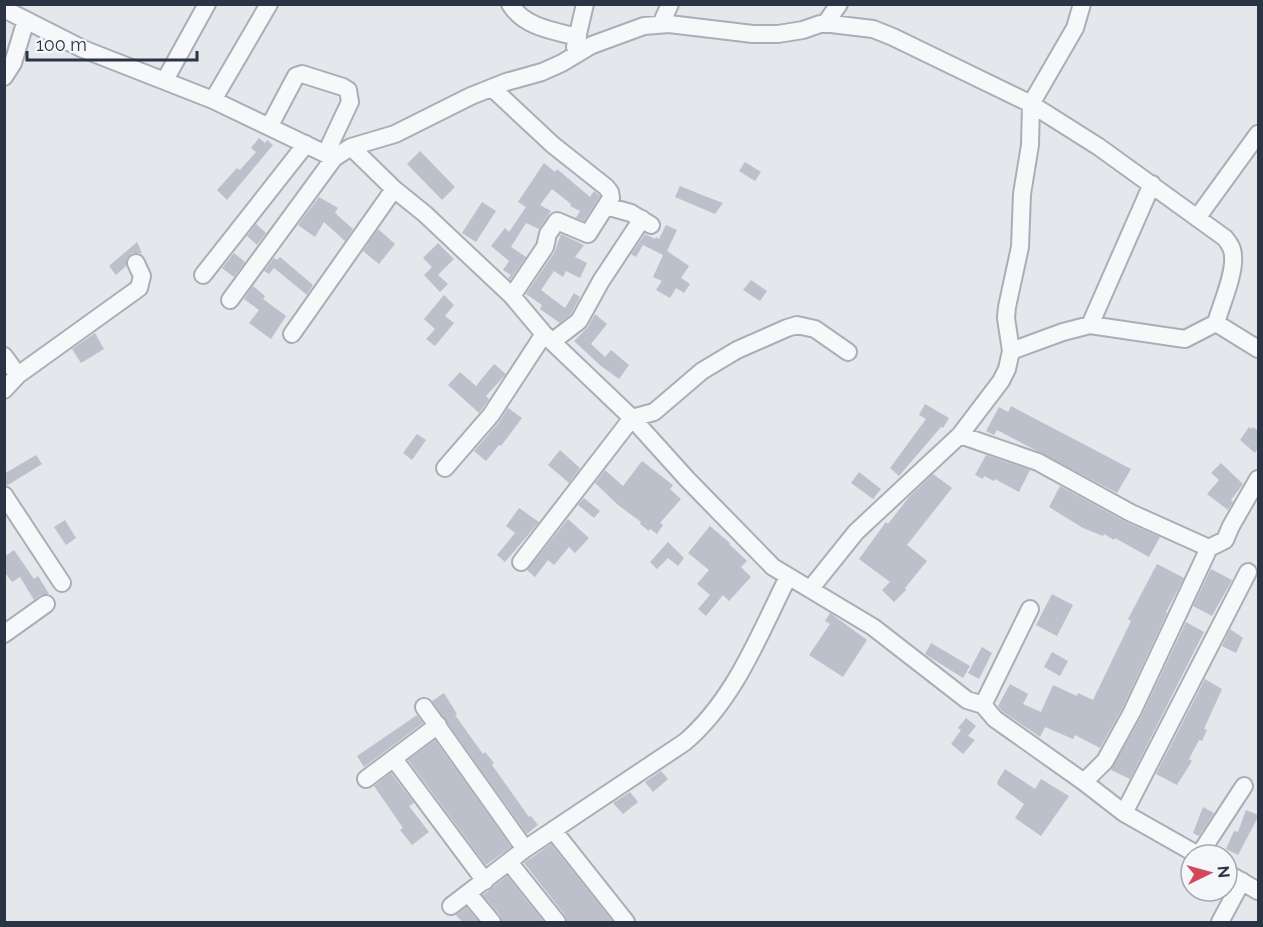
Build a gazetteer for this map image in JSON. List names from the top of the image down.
{
  "scale_bar": "100 m",
  "north": "right"
}
